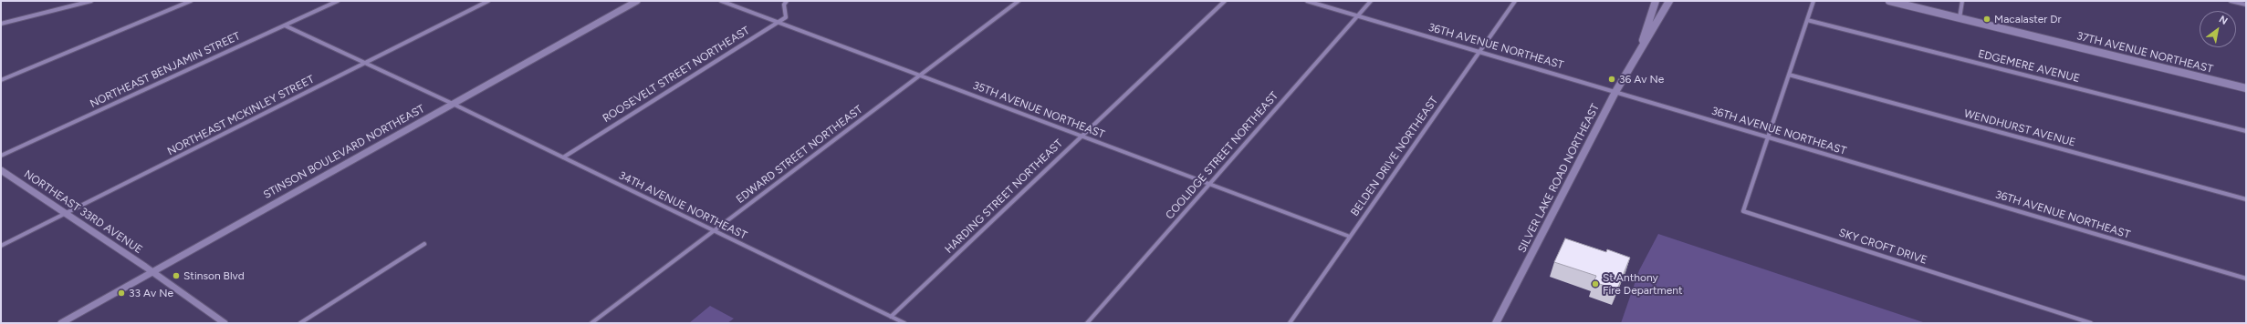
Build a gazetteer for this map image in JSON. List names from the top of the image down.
{
  "streets": {
    "main road": ["37TH AVENUE NORTHEAST", "SILVER LAKE ROAD NORTHEAST"],
    "street": [
      "36TH AVENUE NORTHEAST",
      "EDGEMERE AVENUE",
      "NORTHEAST BENJAMIN STREET",
      "ROOSEVELT STREET NORTHEAST",
      "35TH AVENUE NORTHEAST",
      "NORTHEAST MCKINLEY STREET",
      "WENDHURST AVENUE",
      "STINSON BOULEVARD NORTHEAST",
      "EDWARD STREET NORTHEAST",
      "COOLIDGE STREET NORTHEAST",
      "BELDEN DRIVE NORTHEAST",
      "HARDING STREET NORTHEAST",
      "34TH AVENUE NORTHEAST",
      "NORTHEAST 33RD AVENUE",
      "SKY CROFT DRIVE"
    ]
  },
  "crossings": [
    ["36TH AVENUE NORTHEAST", "COOLIDGE STREET NORTHEAST"],
    ["36TH AVENUE NORTHEAST", "BELDEN DRIVE NORTHEAST"],
    ["36TH AVENUE NORTHEAST", "SILVER LAKE ROAD NORTHEAST"],
    ["36TH AVENUE NORTHEAST", "SKY CROFT DRIVE"],
    ["NORTHEAST BENJAMIN STREET", "34TH AVENUE NORTHEAST"],
    ["ROOSEVELT STREET NORTHEAST", "35TH AVENUE NORTHEAST"],
    ["ROOSEVELT STREET NORTHEAST", "34TH AVENUE NORTHEAST"],
    ["35TH AVENUE NORTHEAST", "EDWARD STREET NORTHEAST"],
    ["35TH AVENUE NORTHEAST", "COOLIDGE STREET NORTHEAST"],
    ["35TH AVENUE NORTHEAST", "BELDEN DRIVE NORTHEAST"],
    ["35TH AVENUE NORTHEAST", "HARDING STREET NORTHEAST"],
    ["NORTHEAST MCKINLEY STREET", "34TH AVENUE NORTHEAST"],
    ["NORTHEAST MCKINLEY STREET", "NORTHEAST 33RD AVENUE"],
    ["STINSON BOULEVARD NORTHEAST", "34TH AVENUE NORTHEAST"],
    ["STINSON BOULEVARD NORTHEAST", "NORTHEAST 33RD AVENUE"],
    ["EDWARD STREET NORTHEAST", "34TH AVENUE NORTHEAST"],
    ["HARDING STREET NORTHEAST", "34TH AVENUE NORTHEAST"]
  ],
  "places": [
    "Macalaster Dr",
    "36 Av Ne",
    "Stinson Blvd",
    "St Anthony Fire Department",
    "33 Av Ne"
  ],
  "north": "top right"
}
